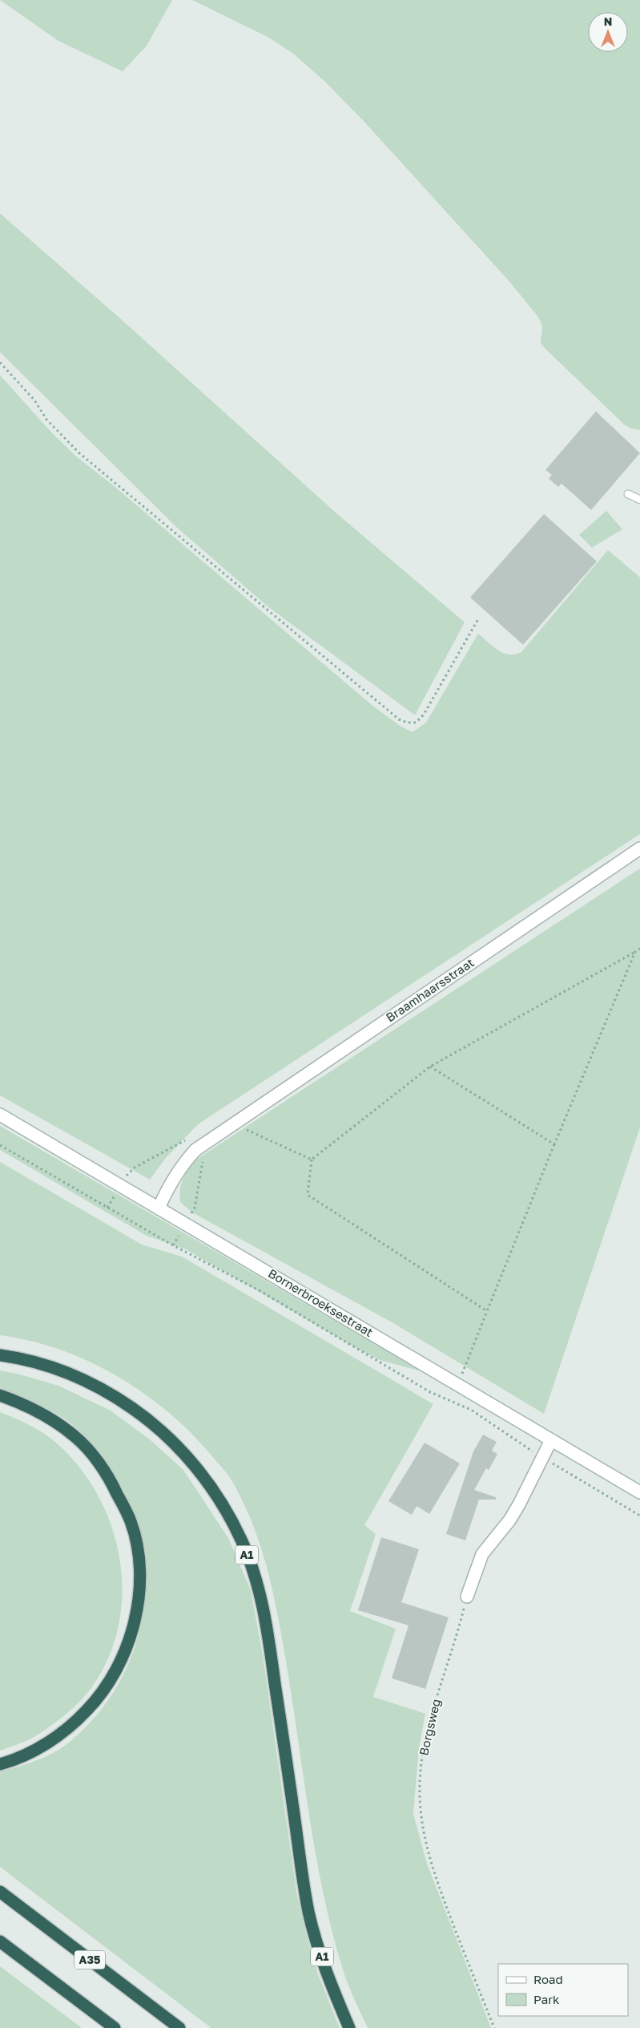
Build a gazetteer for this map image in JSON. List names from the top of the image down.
{
  "streets": {
    "highway": ["A1", "A35"],
    "street": ["Braamhaarsstraat", "Bornerbroeksestraat"],
    "path": ["Borgsweg"]
  },
  "crossings": [
    ["Braamhaarsstraat", "Bornerbroeksestraat"]
  ],
  "legend": ["Road", "Park"],
  "north": "top"
}
